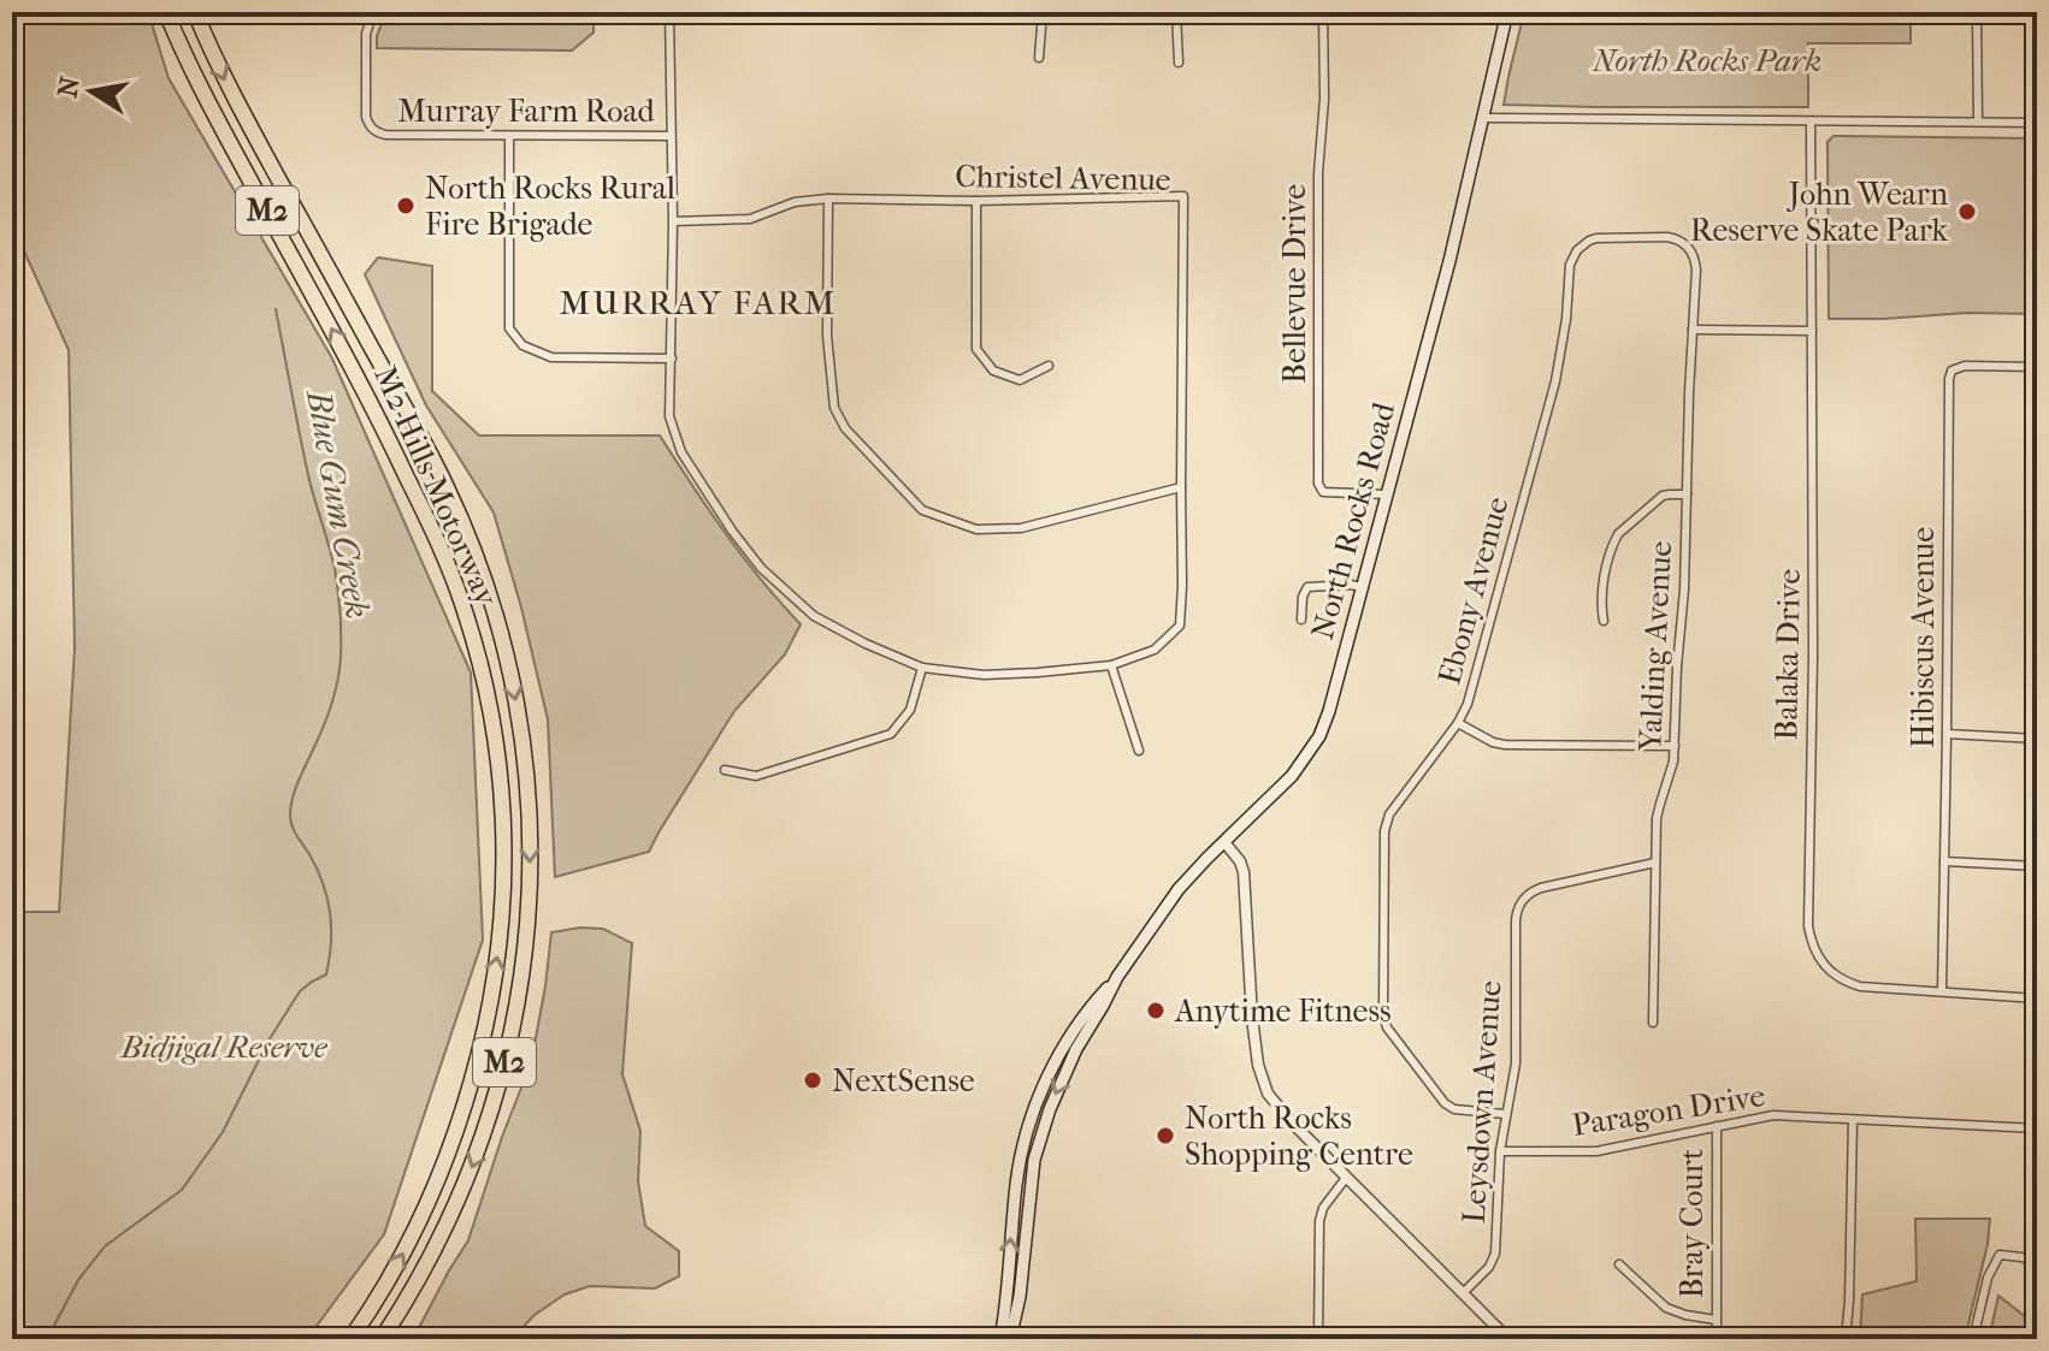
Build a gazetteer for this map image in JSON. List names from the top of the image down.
{
  "streets": {
    "highway": ["M2", "M2 Hills Motorway"],
    "main road": ["North Rocks Road"],
    "street": [
      "Murray Farm Road",
      "Christel Avenue",
      "Bellevue Drive",
      "Ebony Avenue",
      "Hibiscus Avenue",
      "Yalding Avenue",
      "Balaka Drive",
      "Leysdown Avenue",
      "Paragon Drive",
      "Bray Court"
    ]
  },
  "crossings": [
    ["Murray Farm Road", "Christel Avenue"],
    ["Bellevue Drive", "North Rocks Road"],
    ["Ebony Avenue", "Yalding Avenue"],
    ["Ebony Avenue", "Leysdown Avenue"],
    ["Hibiscus Avenue", "Balaka Drive"],
    ["Leysdown Avenue", "Paragon Drive"],
    ["Paragon Drive", "Bray Court"]
  ],
  "districts": ["MURRAY FARM"],
  "water": ["Blue Gum Creek"],
  "parks": ["North Rocks Park", "Bidjigal Reserve"],
  "places": [
    "North Rocks Rural Fire Brigade",
    "John Wearn Reserve Skate Park",
    "Anytime Fitness",
    "NextSense",
    "North Rocks Shopping Centre"
  ],
  "north": "left"
}
